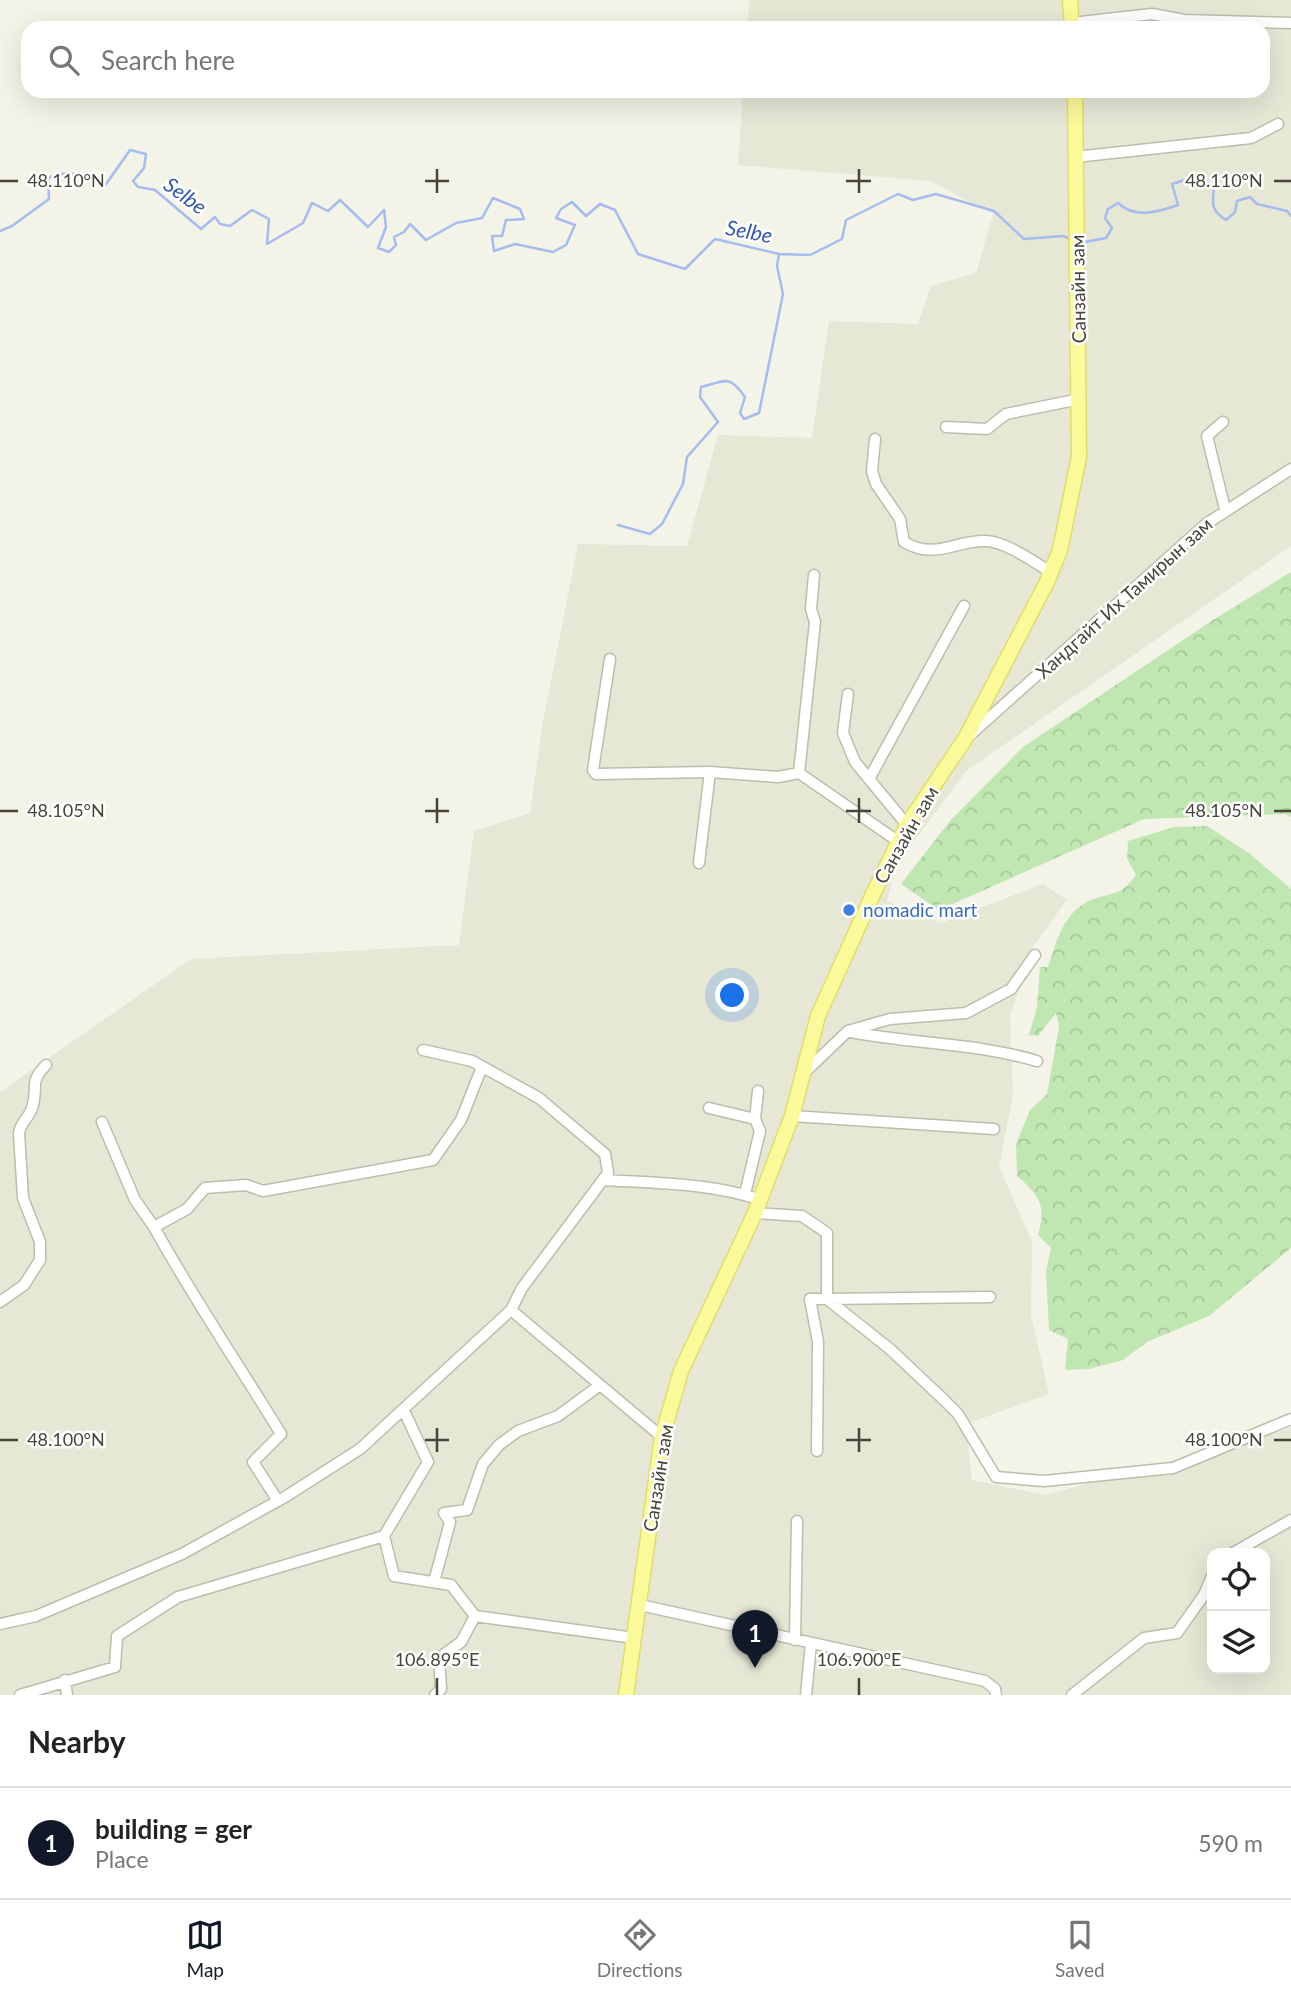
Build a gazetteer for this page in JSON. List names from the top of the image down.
{
  "streets": {
    "main road": ["Санзайн зам"],
    "street": ["Хандгайт Их Тамирын зам"]
  },
  "crossings": [
    ["Санзайн зам", "Хандгайт Их Тамирын зам"]
  ],
  "water": ["Selbe"],
  "places": ["nomadic mart"],
  "page": {
    "search": "Search here",
    "pins": "1",
    "heading": "Nearby",
    "list": [
      {
        "mark": "1",
        "name": "building = ger",
        "note": "Place",
        "value": "590 m"
      }
    ],
    "nav": ["Map", "Directions", "Saved"]
  },
  "coordinates": [
    "48.110°N",
    "48.105°N",
    "48.100°N",
    "106.895°E",
    "106.900°E"
  ]
}
